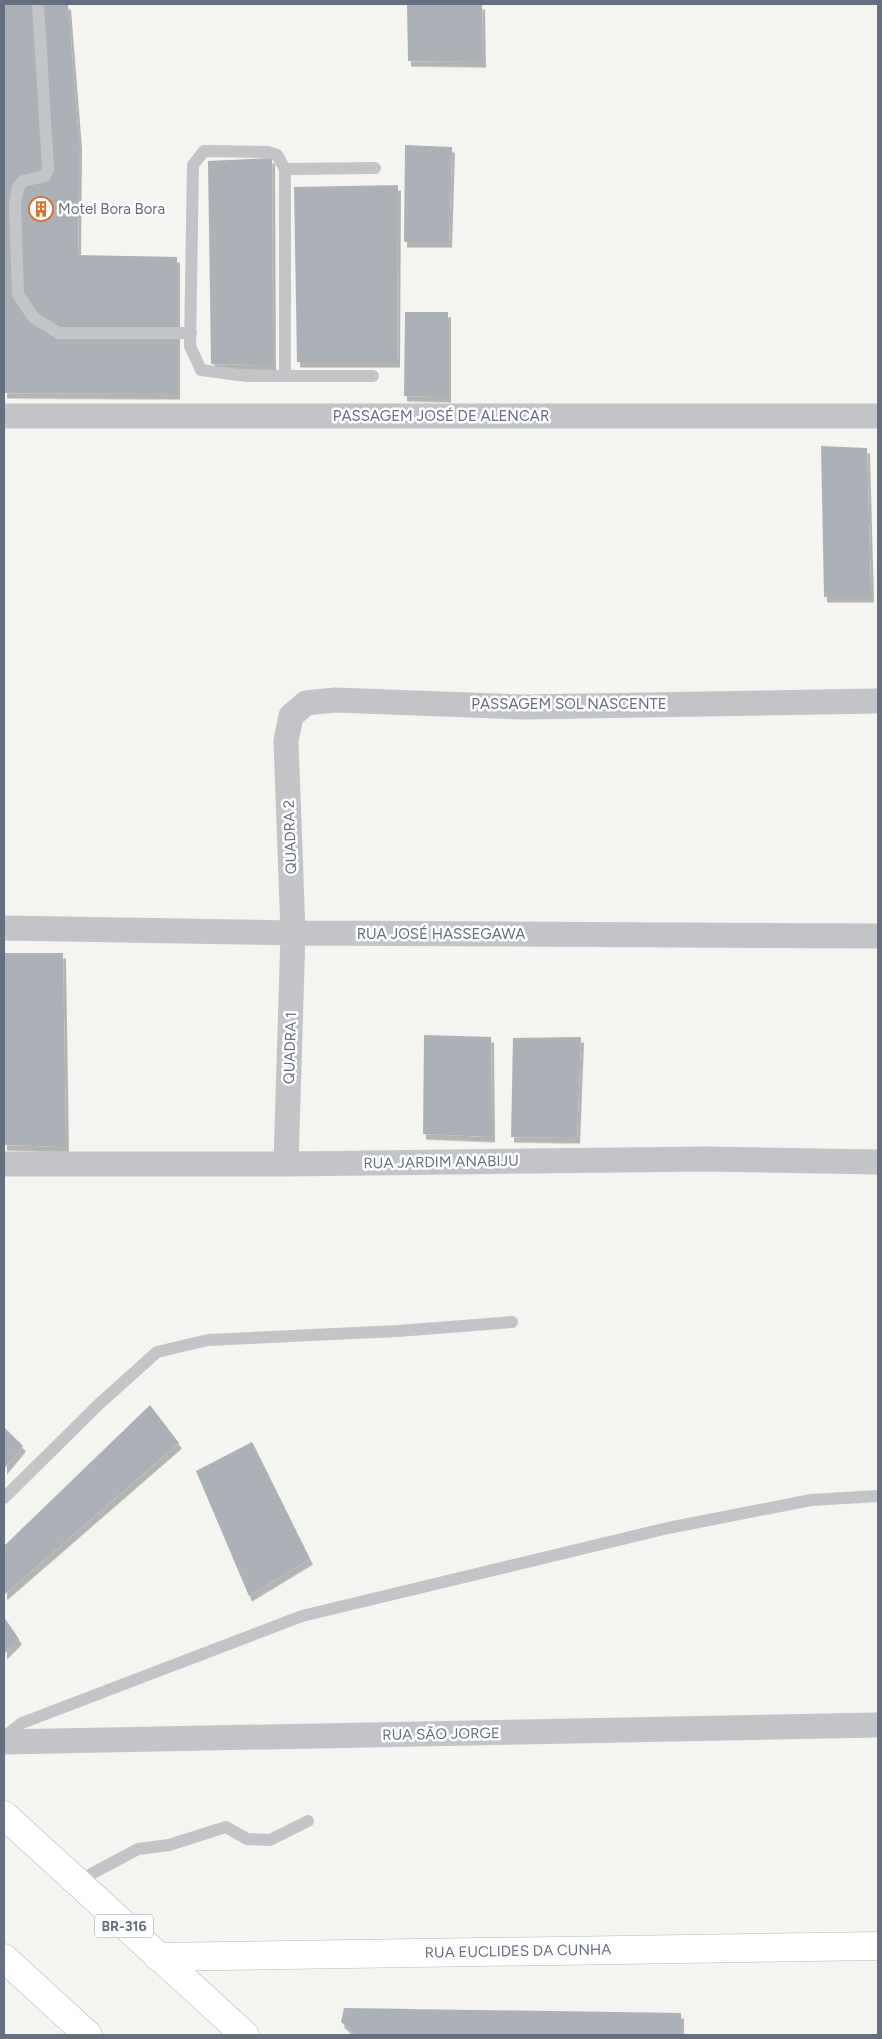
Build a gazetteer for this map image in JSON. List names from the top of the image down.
{
  "streets": {
    "main road": ["BR-316", "RUA EUCLIDES DA CUNHA"],
    "street": [
      "PASSAGEM JOSÉ DE ALENCAR",
      "PASSAGEM SOL NASCENTE",
      "QUADRA 2",
      "RUA JOSÉ HASSEGAWA",
      "QUADRA 1",
      "RUA JARDIM ANABIJU",
      "RUA SÃO JORGE"
    ]
  },
  "crossings": [
    ["PASSAGEM SOL NASCENTE", "QUADRA 2"],
    ["QUADRA 2", "RUA JOSÉ HASSEGAWA"],
    ["QUADRA 2", "QUADRA 1"],
    ["RUA JOSÉ HASSEGAWA", "QUADRA 1"],
    ["QUADRA 1", "RUA JARDIM ANABIJU"],
    ["BR-316", "RUA EUCLIDES DA CUNHA"]
  ],
  "places": {
    "building": ["Motel Bora Bora"]
  }
}
